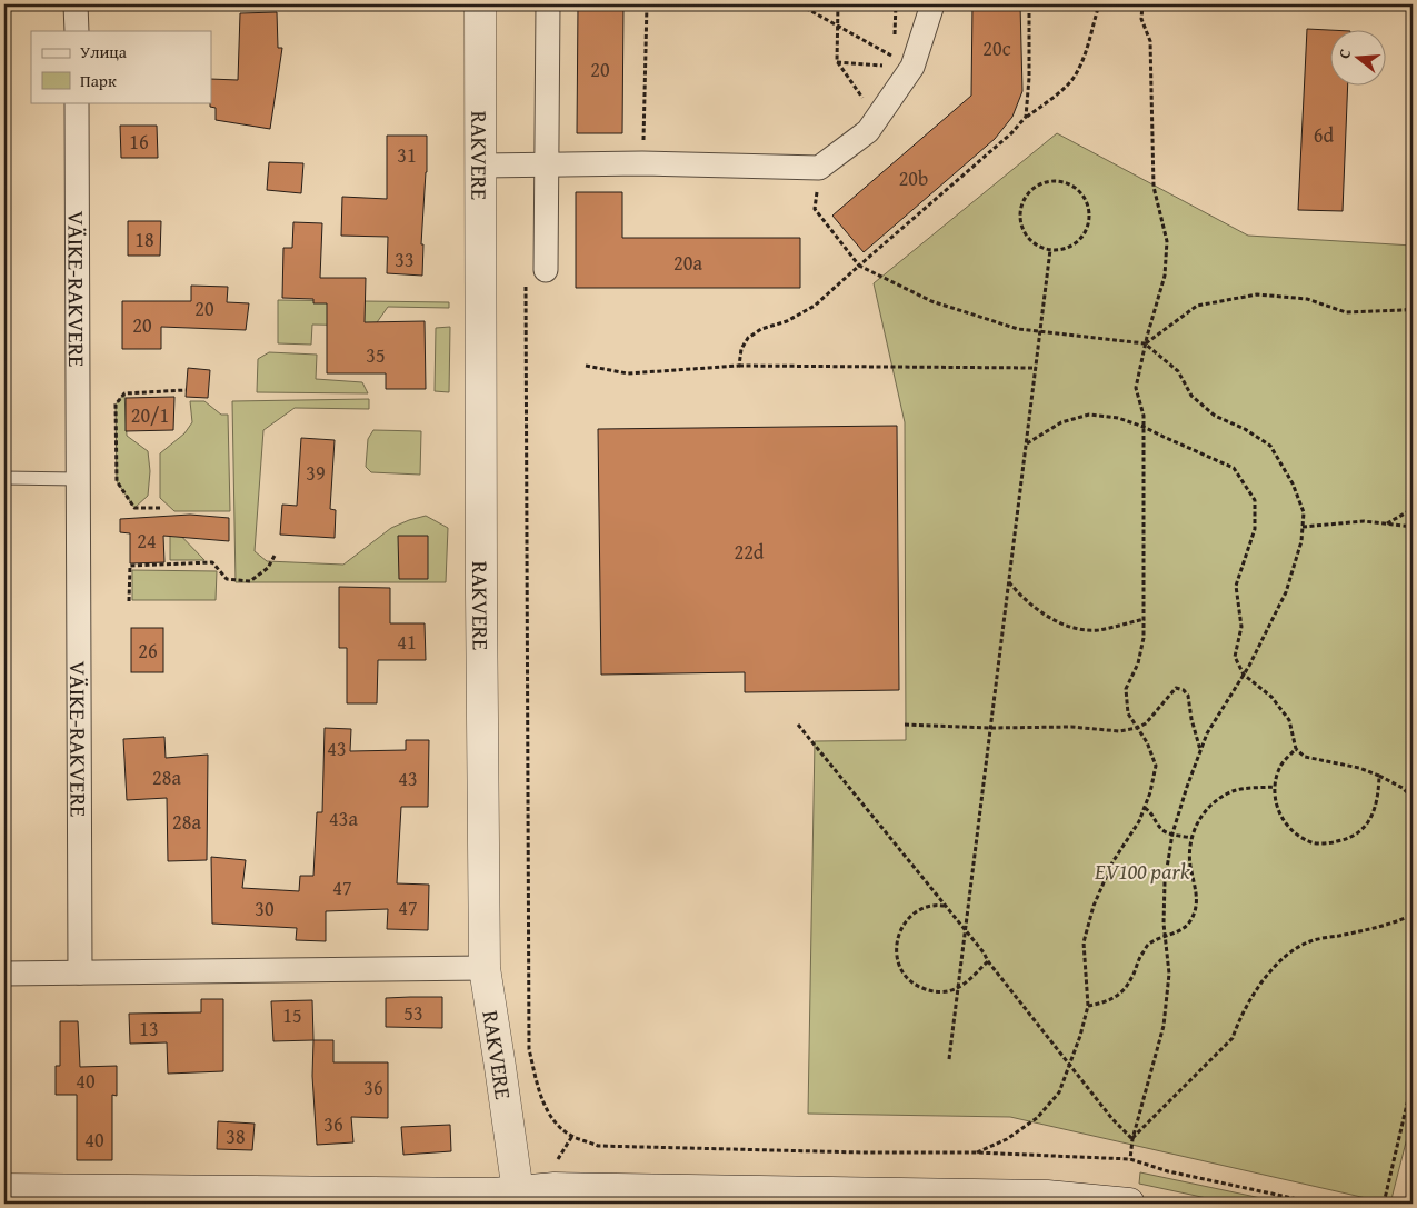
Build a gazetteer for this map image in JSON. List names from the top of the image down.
{
  "streets": {
    "street": ["RAKVERE", "VÄIKE-RAKVERE"]
  },
  "parks": ["EV100 park"],
  "house_numbers": [
    "20c",
    "20",
    "6d",
    "16",
    "31",
    "20b",
    "18",
    "33",
    "20a",
    "20",
    "20",
    "35",
    "20/1",
    "39",
    "24",
    "22d",
    "41",
    "26",
    "43",
    "28a",
    "43",
    "43a",
    "28a",
    "47",
    "47",
    "30",
    "53",
    "15",
    "13",
    "40",
    "36",
    "36",
    "38",
    "40"
  ],
  "legend": ["Улица", "Парк"],
  "north": "left"
}
